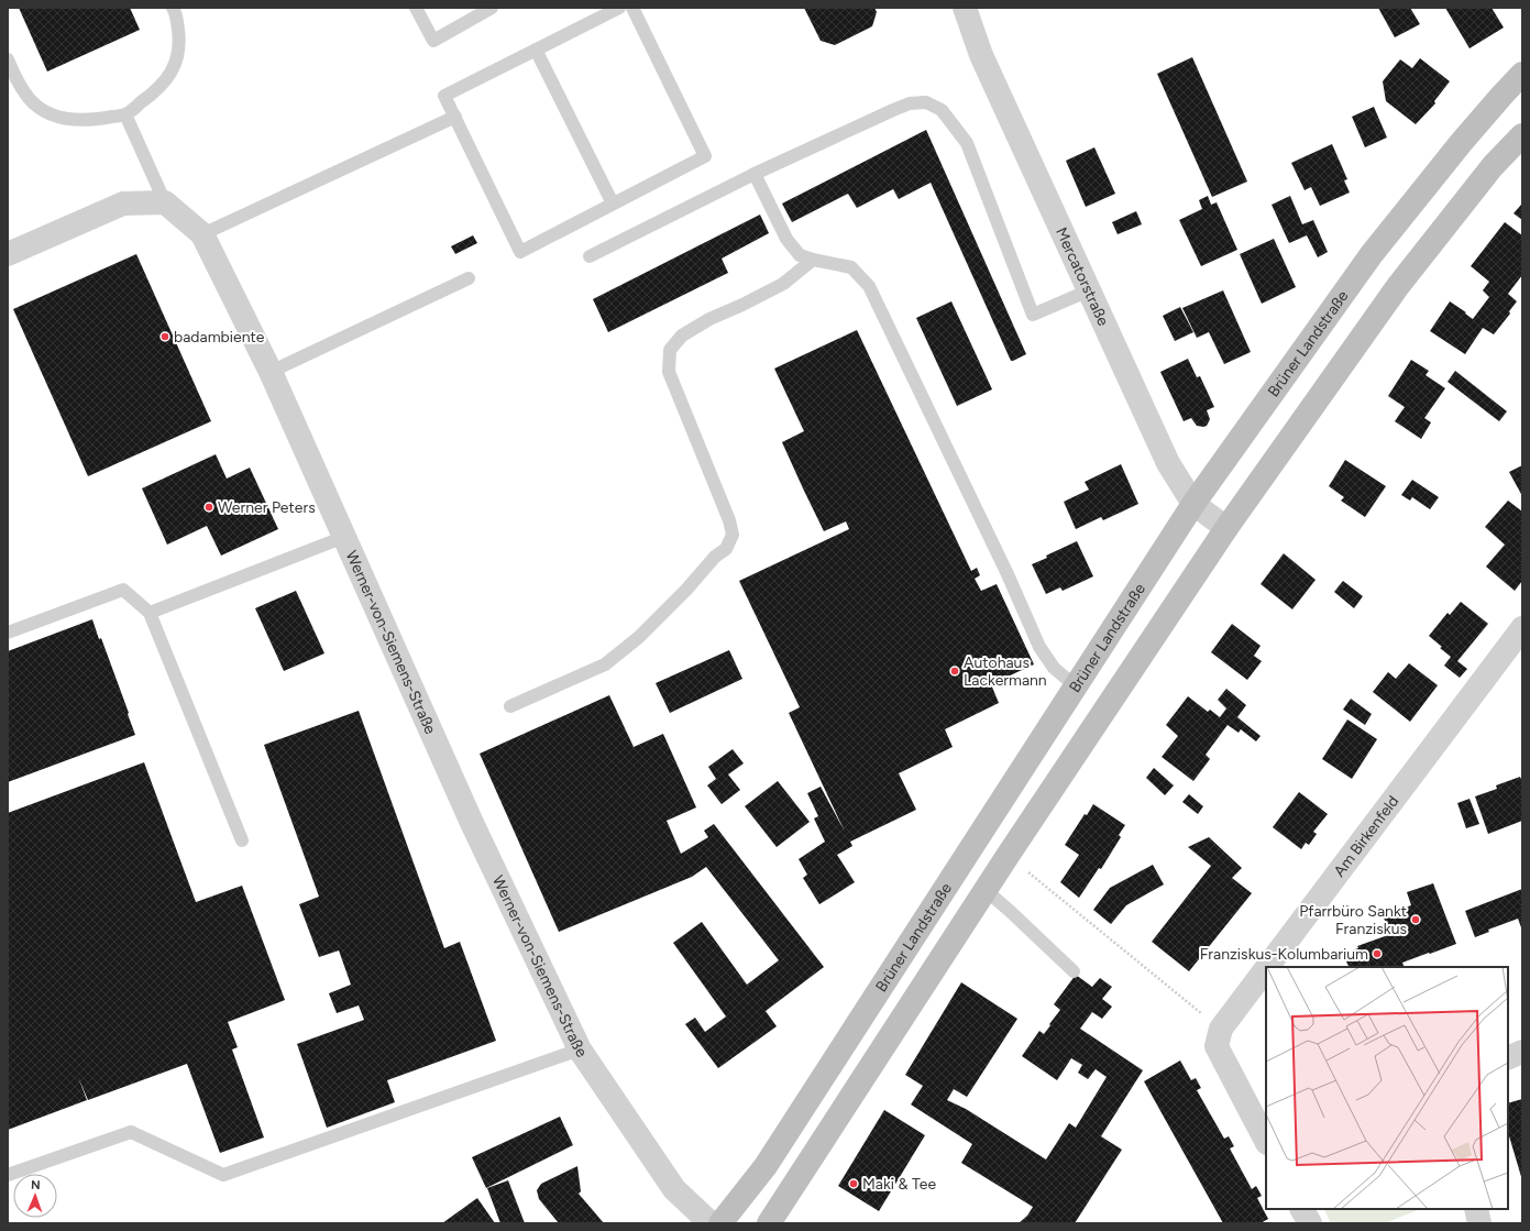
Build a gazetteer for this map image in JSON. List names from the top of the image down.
{
  "streets": {
    "main road": ["Brüner Landstraße"],
    "street": ["Mercatorstraße", "Werner-von-Siemens-Straße", "Am Birkenfeld"]
  },
  "crossings": [
    ["Mercatorstraße", "Brüner Landstraße"]
  ],
  "places": [
    "badambiente",
    "Werner Peters",
    "Autohaus Lackermann",
    "Pfarrbüro Sankt Franziskus",
    "Franziskus-Kolumbarium",
    "Maki & Tee"
  ],
  "north": "top"
}
